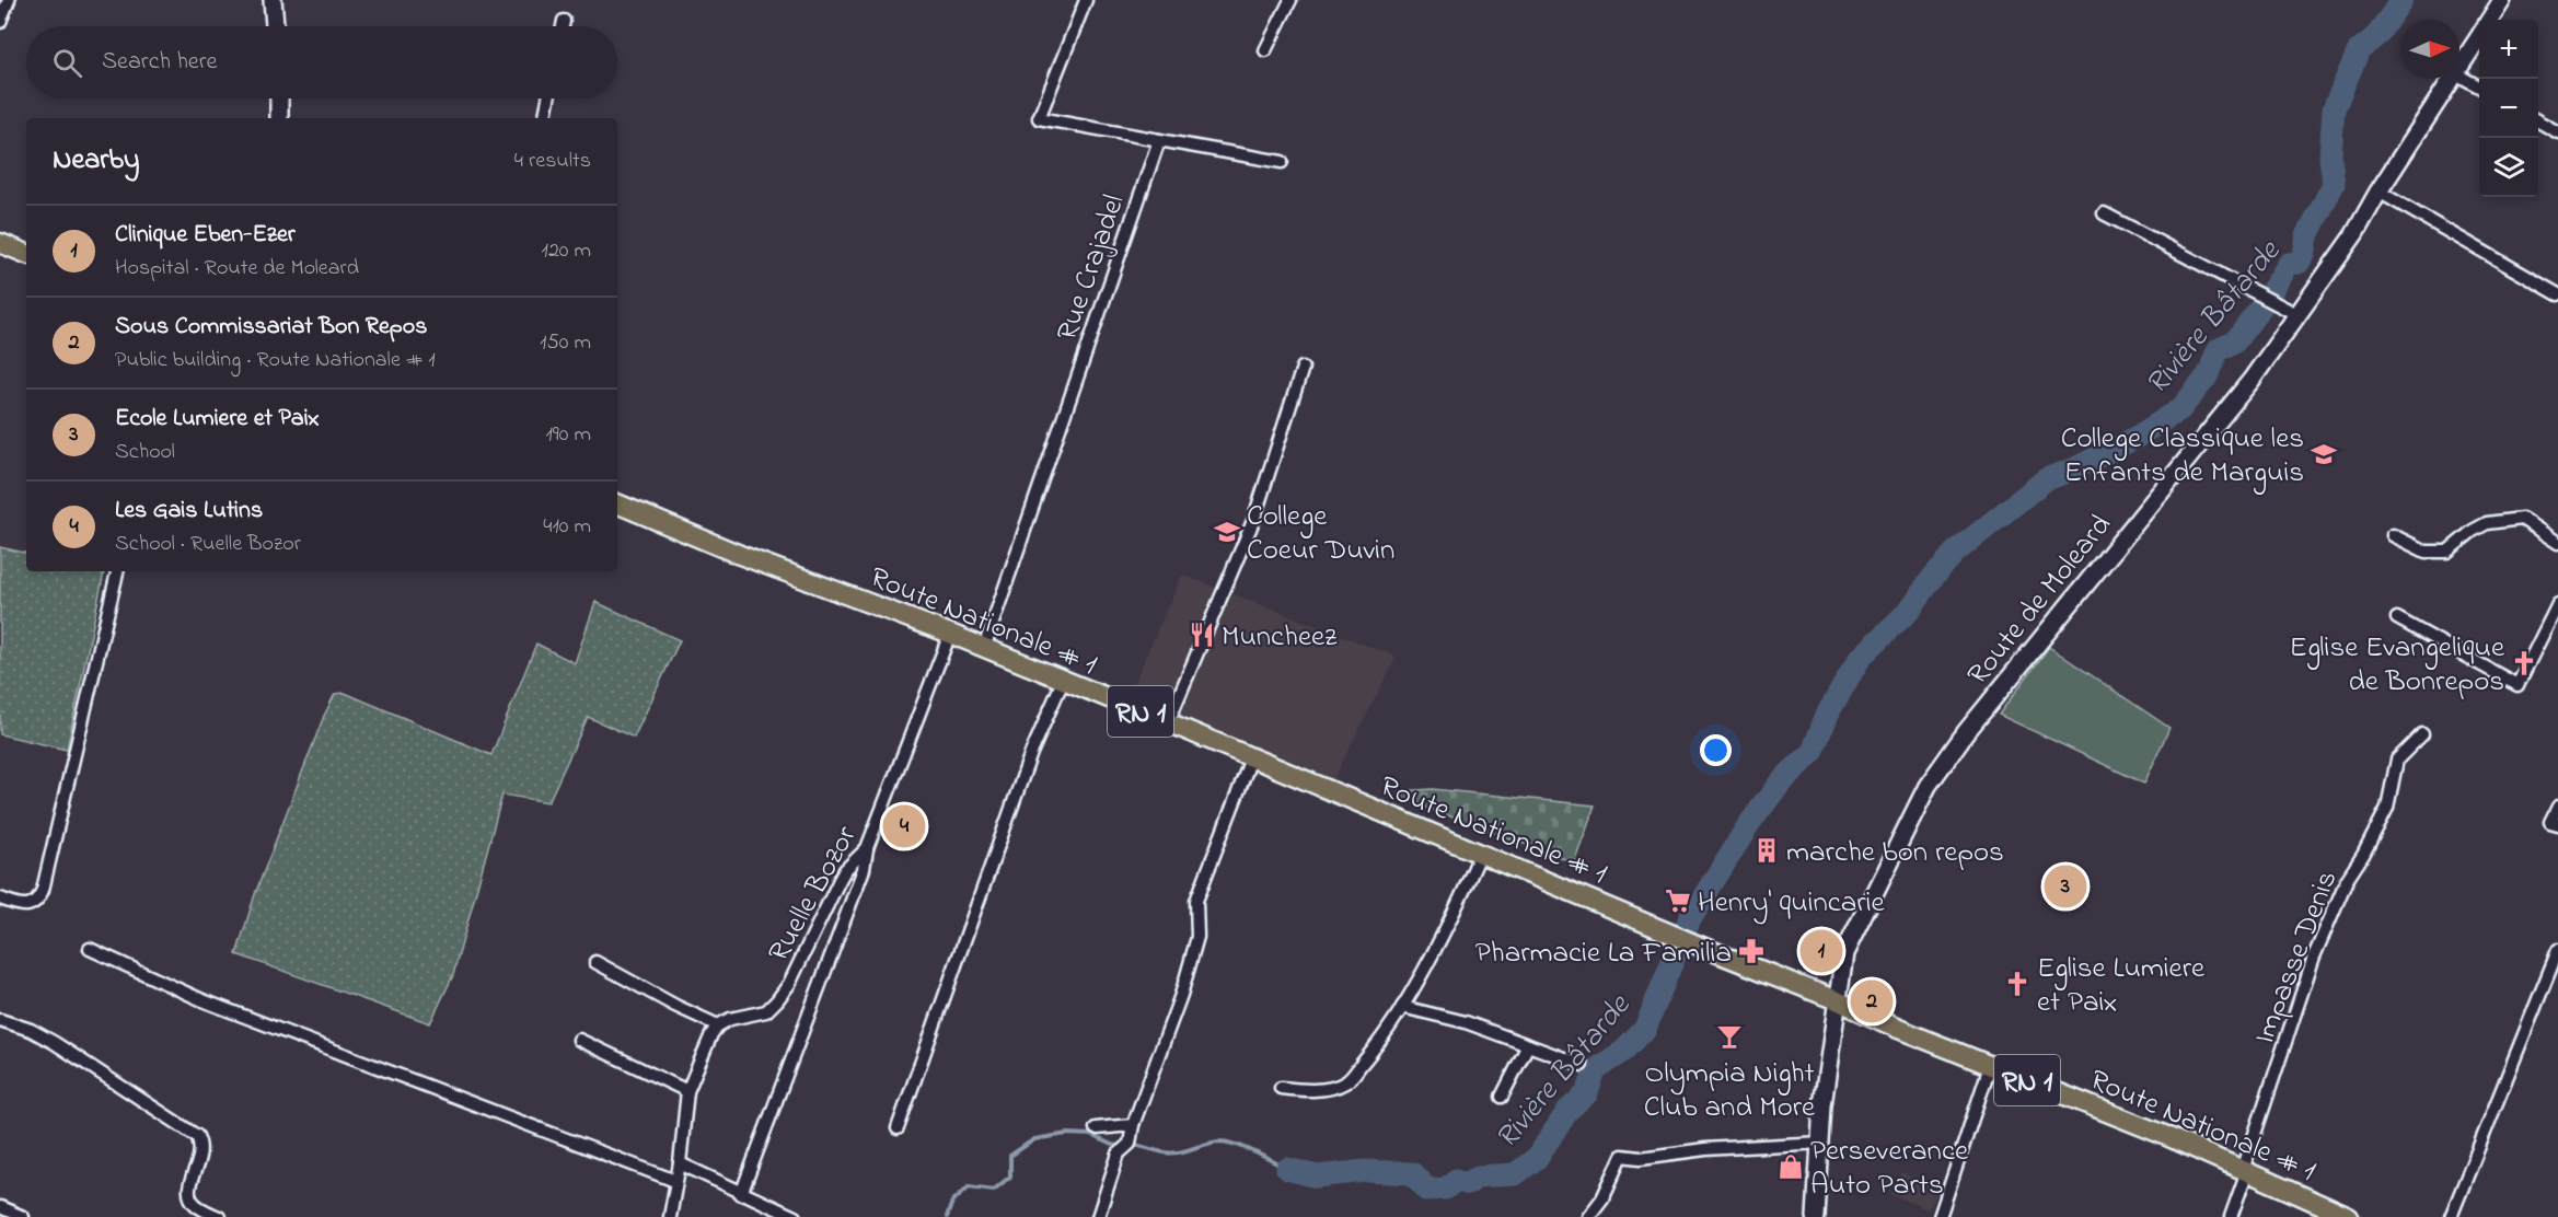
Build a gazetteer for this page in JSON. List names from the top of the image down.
{
  "streets": {
    "main road": ["Route Nationale # 1", "RN 1"],
    "street": [
      "Rue Crajadel",
      "Route de Moleard",
      "Ruelle Bozor",
      "Impasse Denis"
    ]
  },
  "crossings": [
    ["Rue Crajadel", "Route Nationale # 1"],
    ["Route de Moleard", "Route Nationale # 1"],
    ["Route Nationale # 1", "Ruelle Bozor"],
    ["Route Nationale # 1", "Impasse Denis"]
  ],
  "water": ["Rivière Bâtarde"],
  "places": {
    "school or university": ["College Classique les Enfants de Marguis", "College Coeur Duvin"],
    "restaurant": ["Muncheez"],
    "church": ["Eglise Evangelique de Bonrepos", "Eglise Lumiere et Paix"],
    "building": ["marche bon repos"],
    "supermarket": ["Henry' quincarie"],
    "pharmacy": ["Pharmacie La Familia"],
    "bar": ["Olympia Night Club and More"],
    "shop": ["Perseverance Auto Parts"]
  },
  "north": "right",
  "page": {
    "map_buttons": ["+", "−"],
    "search": "Search here",
    "heading": ["Nearby", "4 results"],
    "list": [
      {
        "mark": "1",
        "name": "Clinique Eben-Ezer",
        "note": "Hospital · Route de Moleard",
        "value": "120 m"
      },
      {
        "mark": "2",
        "name": "Sous Commissariat Bon Repos",
        "note": "Public building · Route Nationale # 1",
        "value": "150 m"
      },
      {
        "mark": "3",
        "name": "Ecole Lumiere et Paix",
        "note": "School",
        "value": "190 m"
      },
      {
        "mark": "4",
        "name": "Les Gais Lutins",
        "note": "School · Ruelle Bozor",
        "value": "410 m"
      }
    ],
    "pins": [
      "4",
      "3",
      "1",
      "2"
    ]
  }
}
